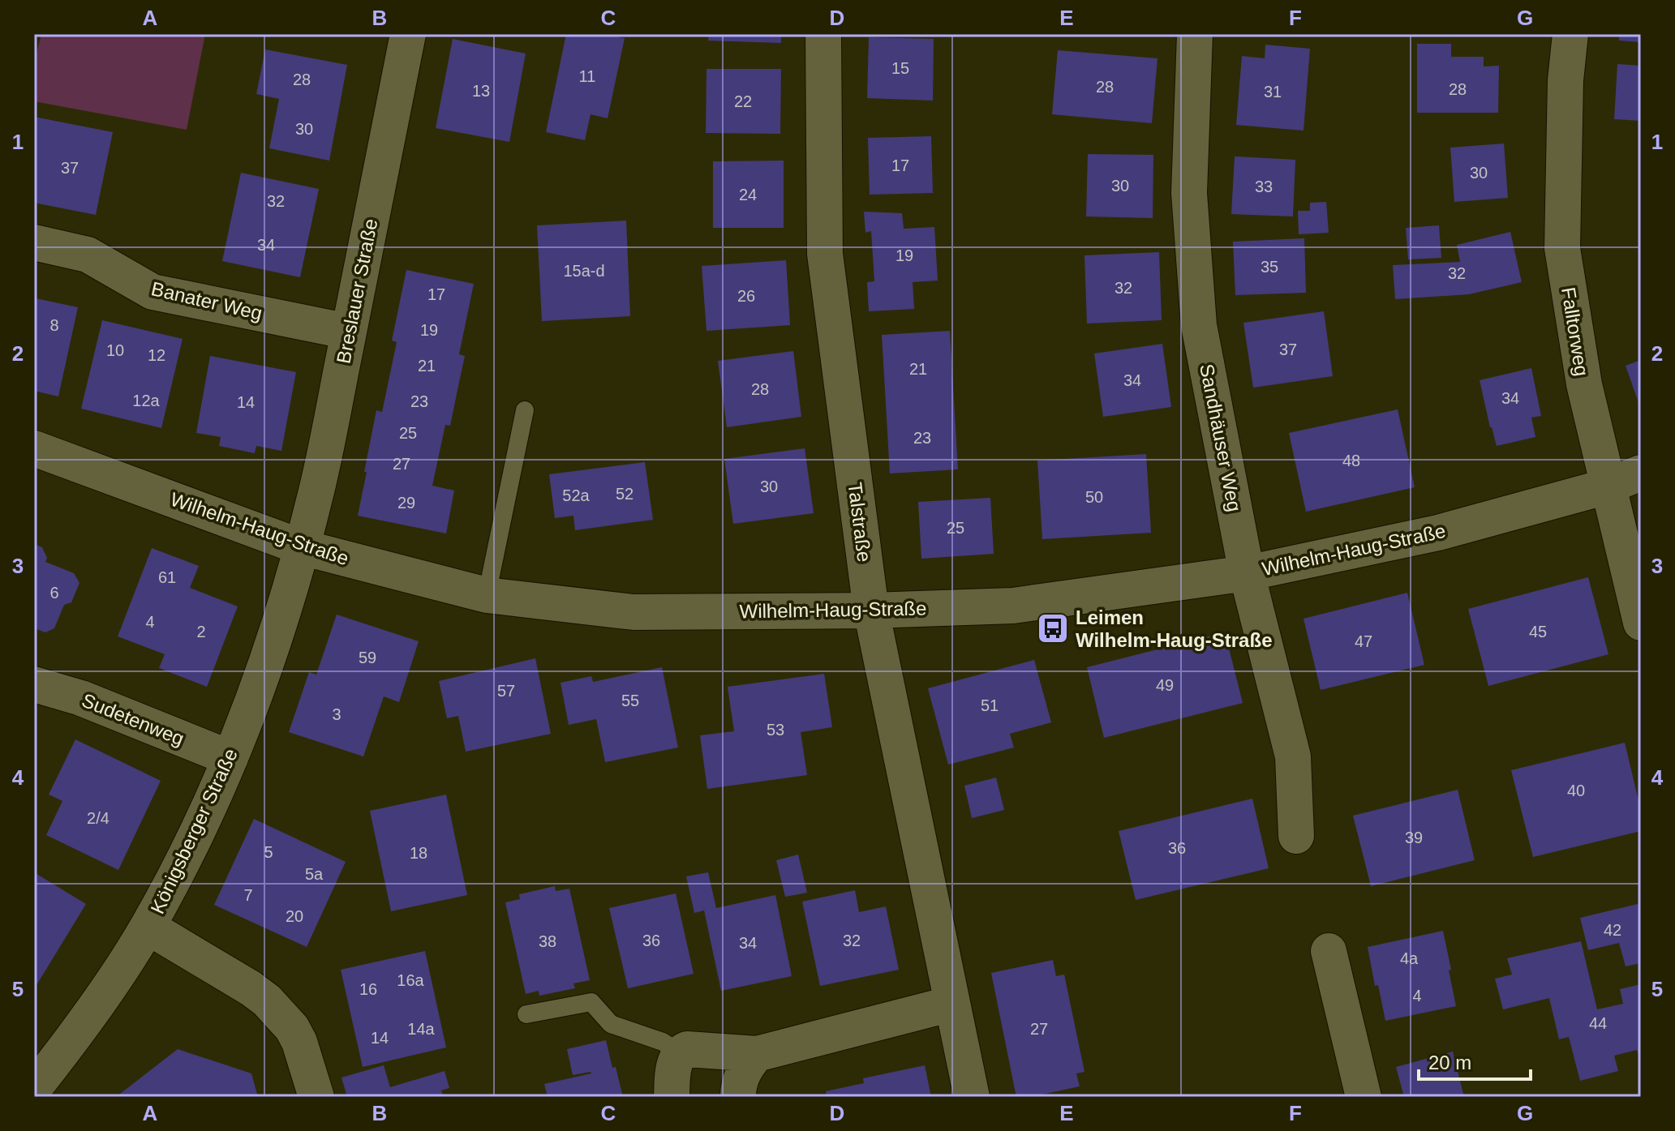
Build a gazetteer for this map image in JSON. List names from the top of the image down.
{
  "streets": {
    "street": [
      "Breslauer Straße",
      "Banater Weg",
      "Falltorweg",
      "Sandhäuser Weg",
      "Talstraße",
      "Wilhelm-Haug-Straße",
      "Sudetenweg",
      "Königsberger Straße"
    ]
  },
  "crossings": [
    ["Breslauer Straße", "Banater Weg"],
    ["Breslauer Straße", "Wilhelm-Haug-Straße"],
    ["Breslauer Straße", "Königsberger Straße"],
    ["Falltorweg", "Wilhelm-Haug-Straße"],
    ["Sandhäuser Weg", "Wilhelm-Haug-Straße"],
    ["Talstraße", "Wilhelm-Haug-Straße"],
    ["Wilhelm-Haug-Straße", "Königsberger Straße"],
    ["Sudetenweg", "Königsberger Straße"]
  ],
  "places": {
    "bus stop": ["Leimen Wilhelm-Haug-Straße"]
  },
  "house_numbers": [
    "15",
    "11",
    "28",
    "28",
    "28",
    "13",
    "31",
    "22",
    "30",
    "17",
    "37",
    "30",
    "30",
    "33",
    "24",
    "32",
    "34",
    "19",
    "35",
    "15a-d",
    "32",
    "32",
    "17",
    "26",
    "8",
    "19",
    "37",
    "10",
    "12",
    "21",
    "21",
    "34",
    "28",
    "34",
    "12a",
    "23",
    "14",
    "25",
    "23",
    "48",
    "27",
    "30",
    "52",
    "52a",
    "50",
    "29",
    "25",
    "61",
    "6",
    "4",
    "2",
    "45",
    "47",
    "59",
    "49",
    "57",
    "55",
    "51",
    "3",
    "53",
    "40",
    "2/4",
    "39",
    "36",
    "5",
    "18",
    "5a",
    "7",
    "20",
    "42",
    "36",
    "32",
    "38",
    "34",
    "4a",
    "16a",
    "16",
    "4",
    "44",
    "14a",
    "27",
    "14"
  ],
  "scale_bar": "20 m",
  "grid": {
    "columns": [
      "A",
      "B",
      "C",
      "D",
      "E",
      "F",
      "G"
    ],
    "rows": [
      "1",
      "2",
      "3",
      "4",
      "5"
    ]
  }
}
